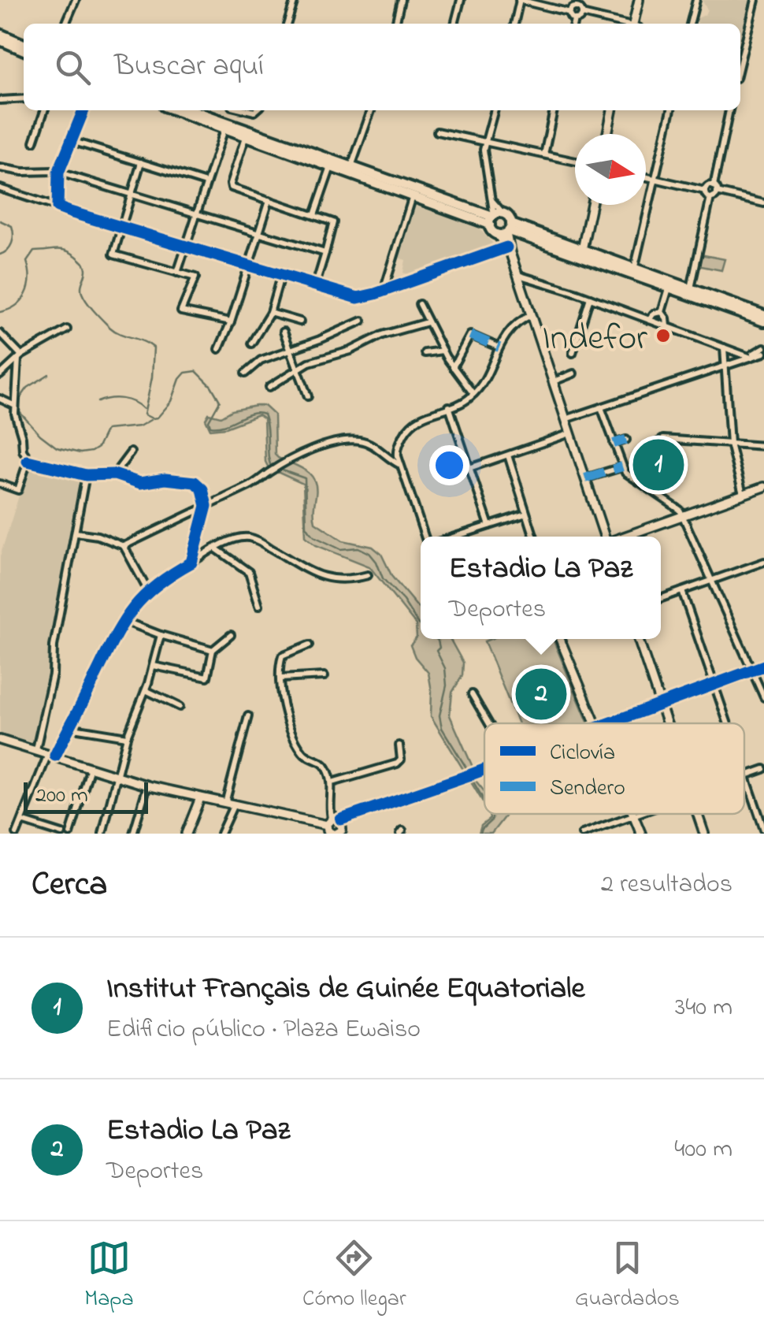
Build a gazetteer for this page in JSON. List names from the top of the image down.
{
  "places": ["Indefor"],
  "legend": ["Ciclovía", "Sendero"],
  "scale_bar": "200 m",
  "north": "right",
  "page": {
    "search": "Buscar aquí",
    "pins": ["1", "2"],
    "popup": ["Estadio La Paz", "Deportes"],
    "scale": "200 m",
    "heading": ["Cerca", "2 resultados"],
    "list": [
      {
        "mark": "1",
        "name": "Institut Français de Guinée Equatoriale",
        "note": "Edificio público · Plaza Ewaiso",
        "value": "340 m"
      },
      {
        "mark": "2",
        "name": "Estadio La Paz",
        "note": "Deportes",
        "value": "400 m"
      }
    ],
    "nav": ["Mapa", "Cómo llegar", "Guardados"]
  }
}
